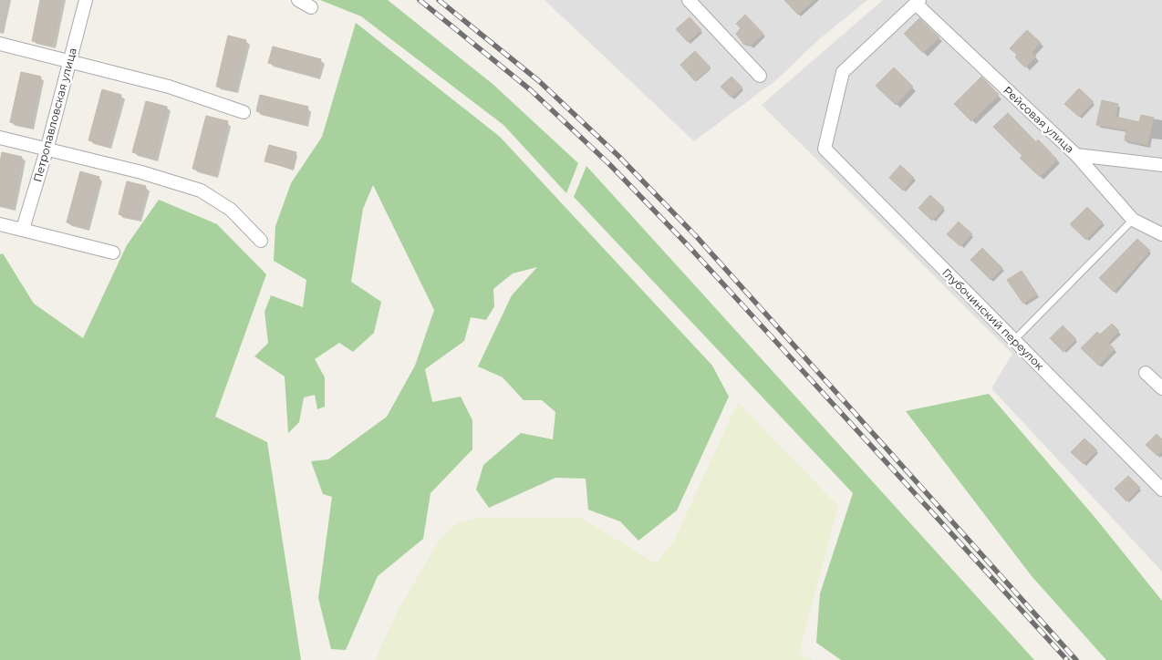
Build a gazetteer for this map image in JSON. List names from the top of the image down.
{
  "streets": {
    "street": ["Петропавловская улица", "Рейсовая улица", "Глубочинский переулок"]
  },
  "crossings": [
    ["Рейсовая улица", "Глубочинский переулок"]
  ]
}
